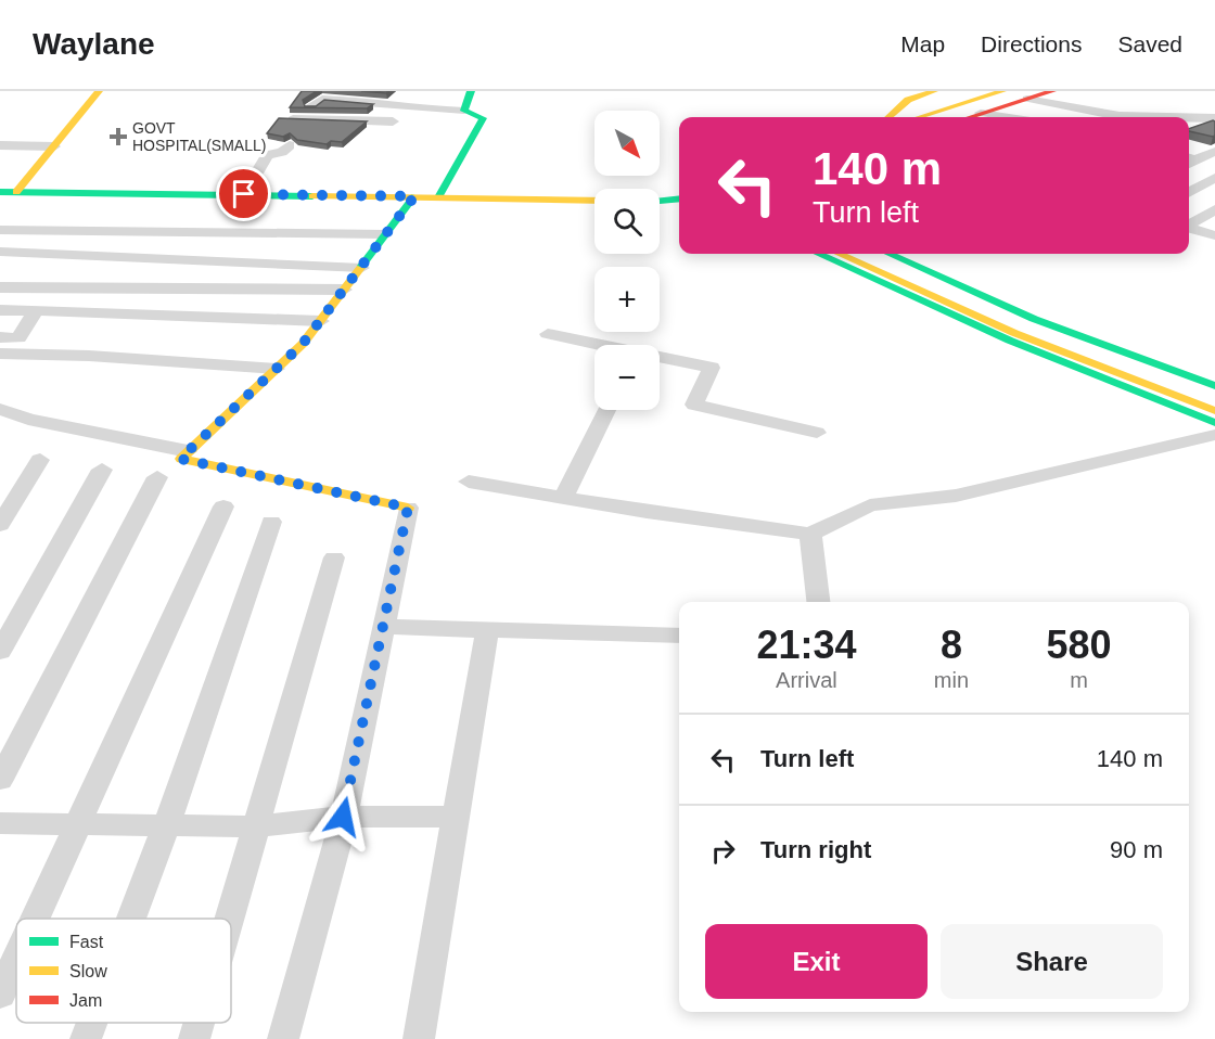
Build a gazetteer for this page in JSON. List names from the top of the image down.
{
  "places": {
    "health": ["GOVT HOSPITAL(SMALL)"]
  },
  "legend": ["Fast", "Slow", "Jam"],
  "north": "bottom right",
  "page": {
    "header": "Waylane",
    "nav": ["Map", "Directions", "Saved"],
    "map_buttons": ["+", "−"],
    "turn": ["140 m", "Turn left"],
    "eta": [
      "21:34",
      "Arrival",
      "8",
      "min",
      "580",
      "m"
    ],
    "list": [
      {
        "name": "Turn left",
        "value": "140 m"
      },
      {
        "name": "Turn right",
        "value": "90 m"
      }
    ],
    "buttons": ["Exit", "Share"]
  }
}
